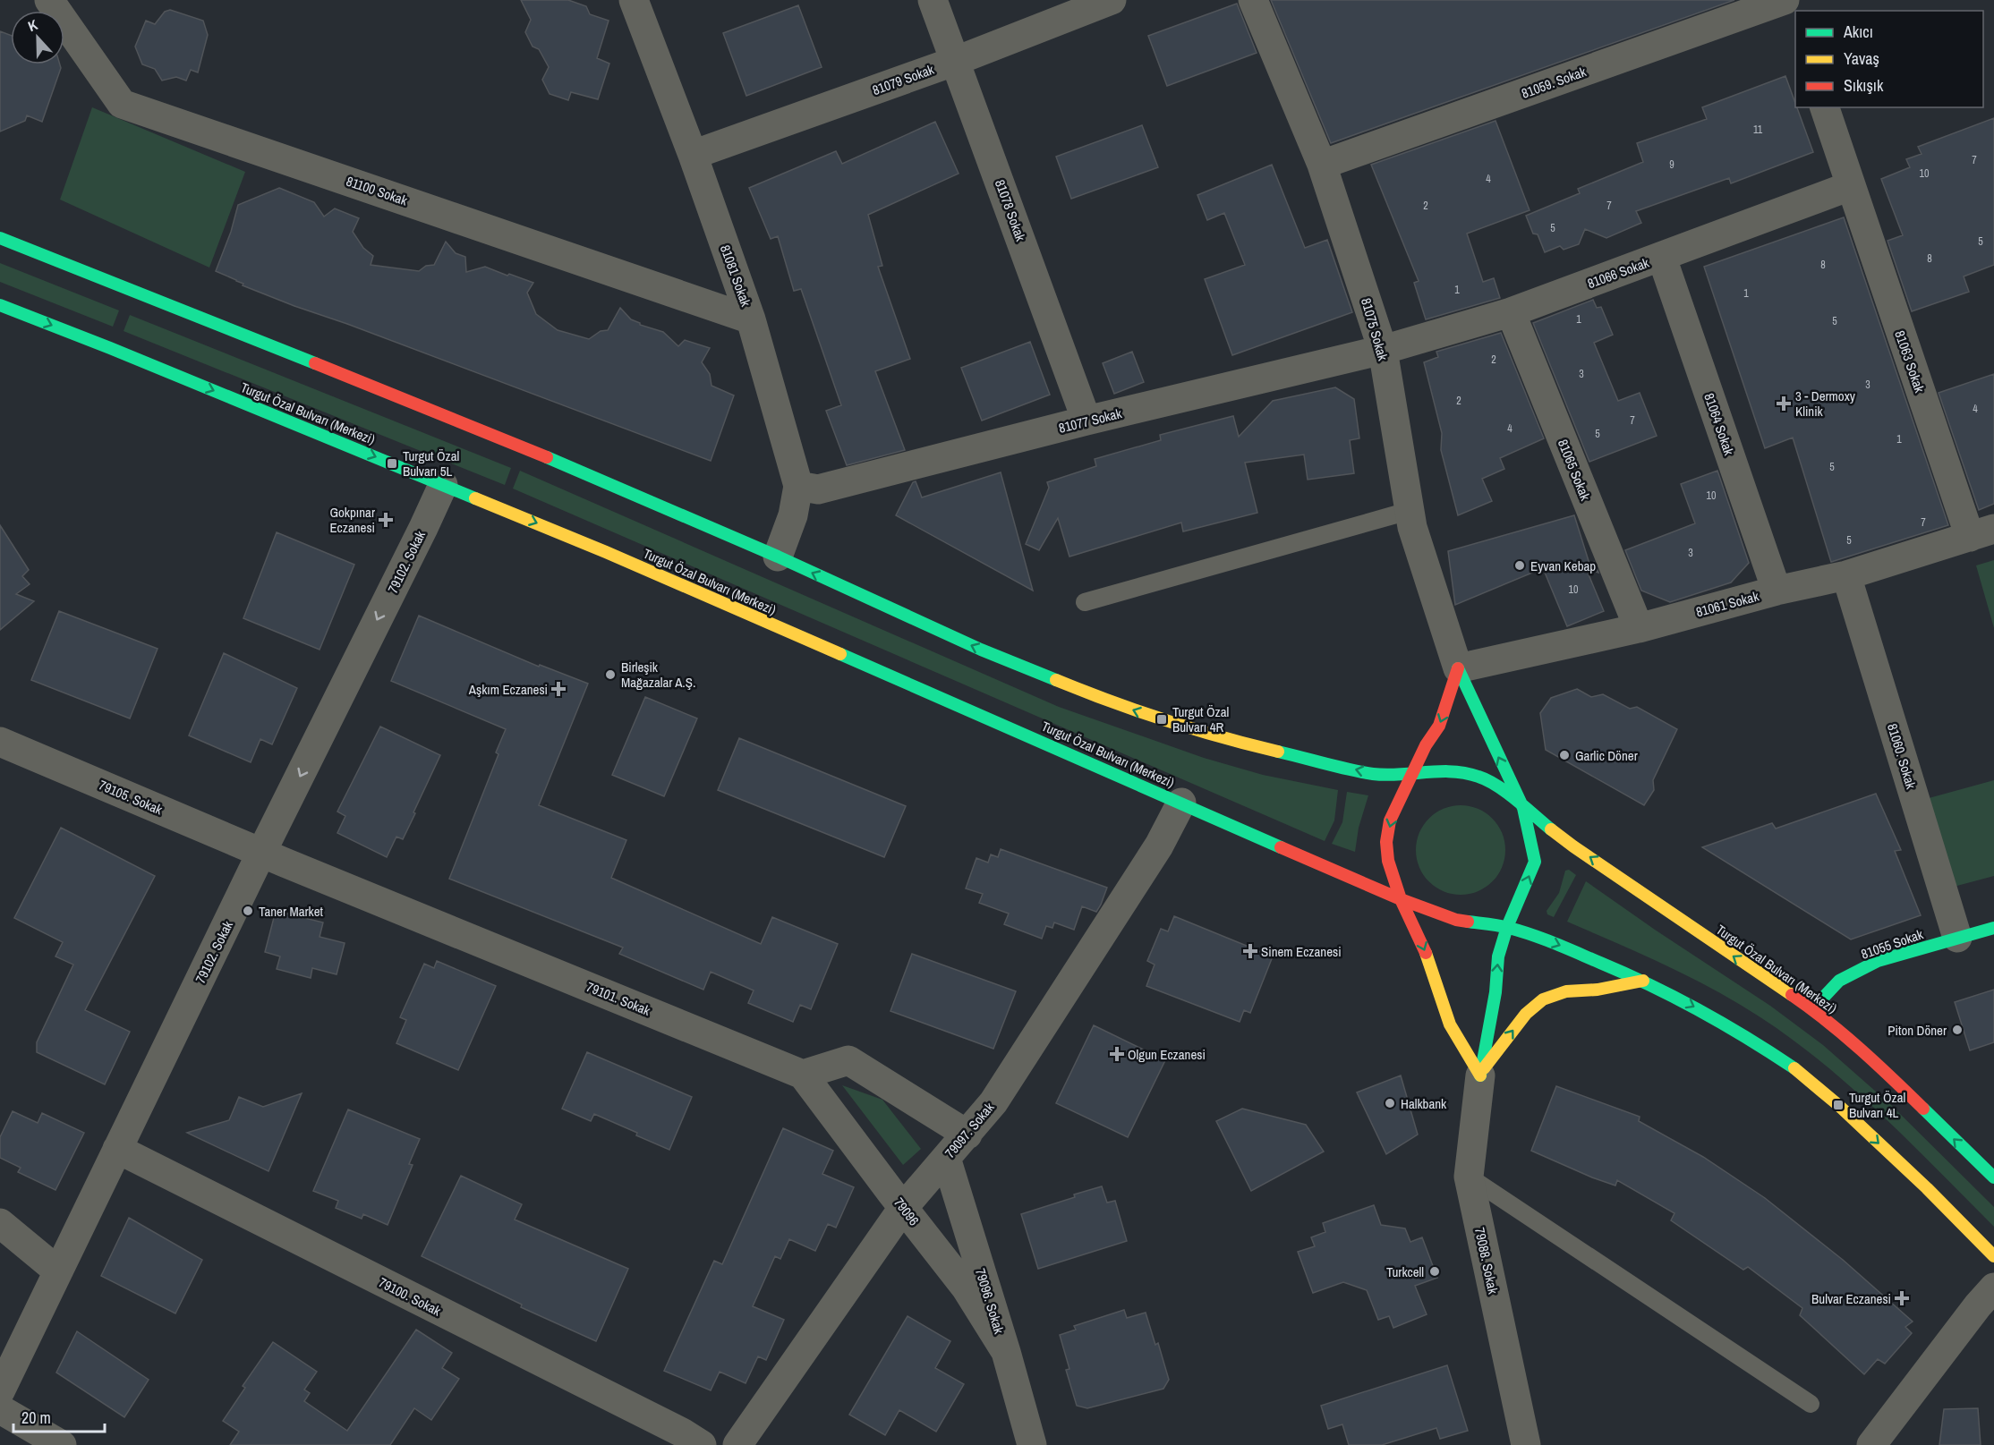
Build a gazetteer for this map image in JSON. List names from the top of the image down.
{
  "streets": {
    "main road": ["Turgut Özal Bulvarı (Merkezi)", "81055 Sokak"],
    "street": [
      "81079 Sokak",
      "81059. Sokak",
      "81100 Sokak",
      "81078 Sokak",
      "81066 Sokak",
      "81081 Sokak",
      "81075 Sokak",
      "81063 Sokak",
      "81077 Sokak",
      "81064 Sokak",
      "81065 Sokak",
      "79102. Sokak",
      "81061 Sokak",
      "81060. Sokak",
      "79105. Sokak",
      "79101. Sokak",
      "79097. Sokak",
      "79096",
      "79088. Sokak",
      "79100. Sokak",
      "79096. Sokak"
    ]
  },
  "crossings": [
    ["81079 Sokak", "81078 Sokak"],
    ["81079 Sokak", "81081 Sokak"],
    ["81059. Sokak", "81075 Sokak"],
    ["81100 Sokak", "81081 Sokak"],
    ["81078 Sokak", "81077 Sokak"],
    ["81066 Sokak", "81075 Sokak"],
    ["81066 Sokak", "81063 Sokak"],
    ["81066 Sokak", "81077 Sokak"],
    ["81066 Sokak", "81064 Sokak"],
    ["81066 Sokak", "81065 Sokak"],
    ["81081 Sokak", "81077 Sokak"],
    ["81075 Sokak", "81077 Sokak"],
    ["81075 Sokak", "81061 Sokak"],
    ["81063 Sokak", "81061 Sokak"],
    ["Turgut Özal Bulvarı (Merkezi)", "79102. Sokak"],
    ["Turgut Özal Bulvarı (Merkezi)", "81055 Sokak"],
    ["Turgut Özal Bulvarı (Merkezi)", "79097. Sokak"],
    ["81064 Sokak", "81061 Sokak"],
    ["81065 Sokak", "81061 Sokak"],
    ["79102. Sokak", "79105. Sokak"],
    ["79102. Sokak", "79101. Sokak"],
    ["79102. Sokak", "79100. Sokak"],
    ["81061 Sokak", "81060. Sokak"],
    ["81060. Sokak", "81055 Sokak"],
    ["79105. Sokak", "79101. Sokak"],
    ["79101. Sokak", "79096"],
    ["79097. Sokak", "79096"],
    ["79097. Sokak", "79096. Sokak"],
    ["79096", "79096. Sokak"]
  ],
  "one_way": ["79102. Sokak"],
  "places": {
    "health": [
      "3 - Dermoxy Klinik",
      "Gokpınar Eczanesi",
      "Aşkım Eczanesi",
      "Sinem Eczanesi",
      "Olgun Eczanesi",
      "Bulvar Eczanesi"
    ],
    "transit": ["Turgut Özal Bulvarı 5L", "Turgut Özal Bulvarı 4R", "Turgut Özal Bulvarı 4L"],
    "other": [
      "Eyvan Kebap",
      "Birleşik Mağazalar A.Ş.",
      "Garlic Döner",
      "Taner Market",
      "Piton Döner",
      "Halkbank",
      "Turkcell"
    ]
  },
  "house_numbers": [
    "11",
    "7",
    "9",
    "10",
    "4",
    "2",
    "7",
    "5",
    "5",
    "8",
    "8",
    "1",
    "1",
    "1",
    "5",
    "2",
    "3",
    "3",
    "2",
    "4",
    "7",
    "4",
    "5",
    "1",
    "5",
    "10",
    "7",
    "5",
    "3",
    "10"
  ],
  "legend": ["Akıcı", "Yavaş", "Sıkışık"],
  "scale_bar": "20 m",
  "north": "top"
}
